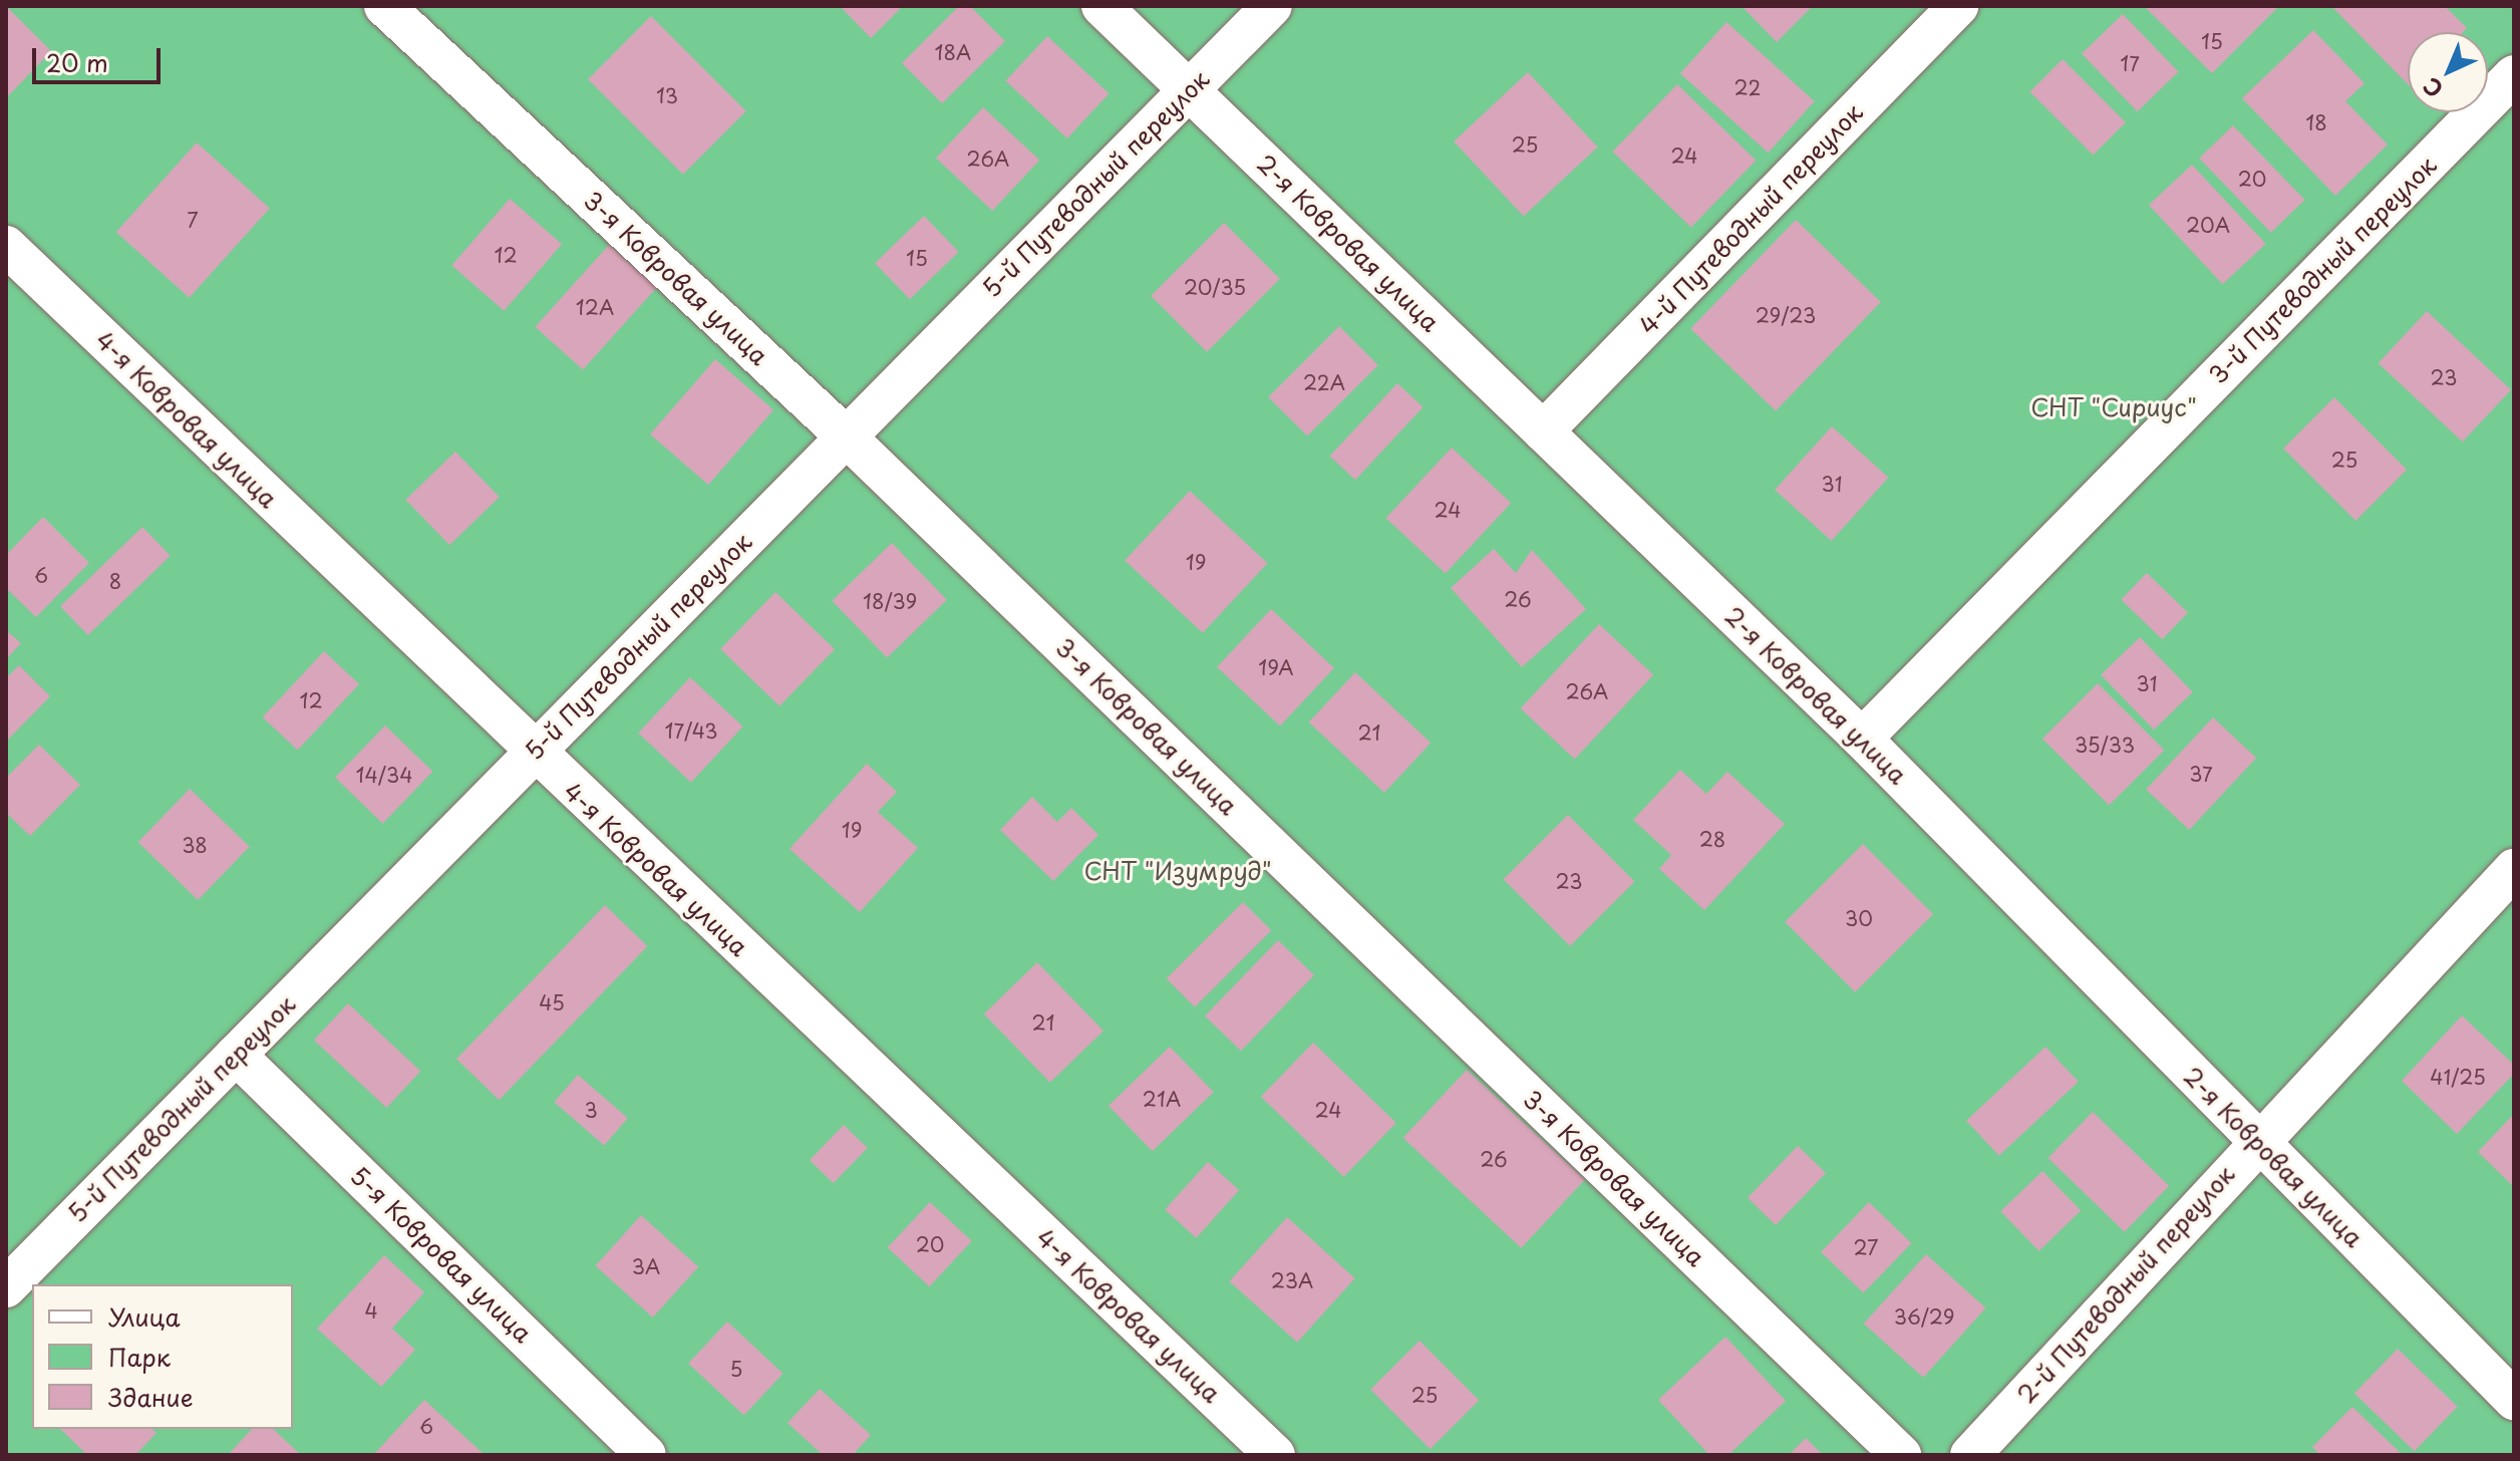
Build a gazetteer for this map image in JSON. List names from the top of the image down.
{
  "streets": {
    "street": [
      "5-й Путеводный переулок",
      "4-й Путеводный переулок",
      "2-я Ковровая улица",
      "3-й Путеводный переулок",
      "3-я Ковровая улица",
      "4-я Ковровая улица",
      "5-я Ковровая улица",
      "2-й Путеводный переулок"
    ]
  },
  "crossings": [
    ["5-й Путеводный переулок", "2-я Ковровая улица"],
    ["5-й Путеводный переулок", "3-я Ковровая улица"],
    ["5-й Путеводный переулок", "4-я Ковровая улица"],
    ["5-й Путеводный переулок", "5-я Ковровая улица"],
    ["4-й Путеводный переулок", "2-я Ковровая улица"],
    ["2-я Ковровая улица", "3-й Путеводный переулок"],
    ["2-я Ковровая улица", "2-й Путеводный переулок"]
  ],
  "parks": ["СНТ \"Сириус\"", "СНТ \"Изумруд\""],
  "house_numbers": [
    "15",
    "18А",
    "17",
    "22",
    "13",
    "18",
    "25",
    "24",
    "26А",
    "20",
    "7",
    "20А",
    "12",
    "15",
    "20/35",
    "12А",
    "29/23",
    "23",
    "22А",
    "25",
    "31",
    "24",
    "19",
    "6",
    "8",
    "26",
    "18/39",
    "19А",
    "31",
    "26А",
    "12",
    "17/43",
    "21",
    "35/33",
    "37",
    "14/34",
    "19",
    "28",
    "38",
    "23",
    "30",
    "45",
    "21",
    "41/25",
    "21А",
    "3",
    "24",
    "26",
    "20",
    "27",
    "3А",
    "23А",
    "4",
    "36/29",
    "5",
    "25",
    "6"
  ],
  "legend": ["Улица", "Парк", "Здание"],
  "scale_bar": "20 m",
  "north": "bottom left"
}
